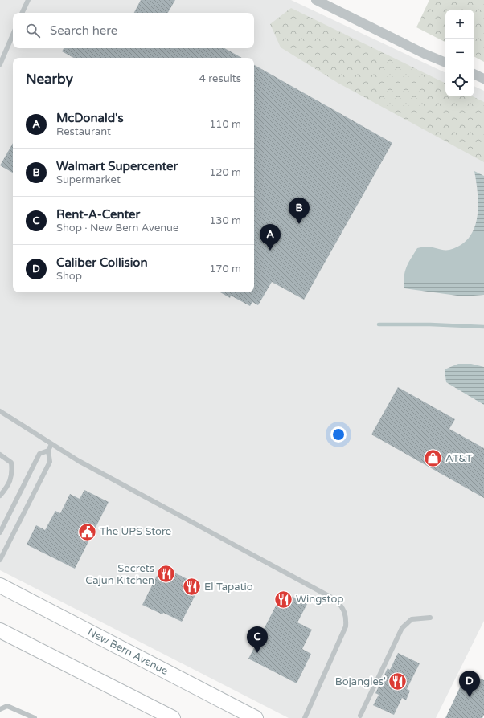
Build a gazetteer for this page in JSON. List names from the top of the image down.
{
  "streets": {
    "main road": ["New Bern Avenue"]
  },
  "places": {
    "shop": ["AT&T"],
    "public building": ["The UPS Store"],
    "restaurant": [
      "Secrets Cajun Kitchen",
      "El Tapatio",
      "Wingstop",
      "Bojangles'"
    ]
  },
  "page": {
    "map_buttons": ["+", "−"],
    "search": "Search here",
    "heading": ["Nearby", "4 results"],
    "list": [
      {
        "mark": "A",
        "name": "McDonald's",
        "note": "Restaurant",
        "value": "110 m"
      },
      {
        "mark": "B",
        "name": "Walmart Supercenter",
        "note": "Supermarket",
        "value": "120 m"
      },
      {
        "mark": "C",
        "name": "Rent-A-Center",
        "note": "Shop · New Bern Avenue",
        "value": "130 m"
      },
      {
        "mark": "D",
        "name": "Caliber Collision",
        "note": "Shop",
        "value": "170 m"
      }
    ],
    "pins": [
      "B",
      "A",
      "C",
      "D"
    ]
  }
}
